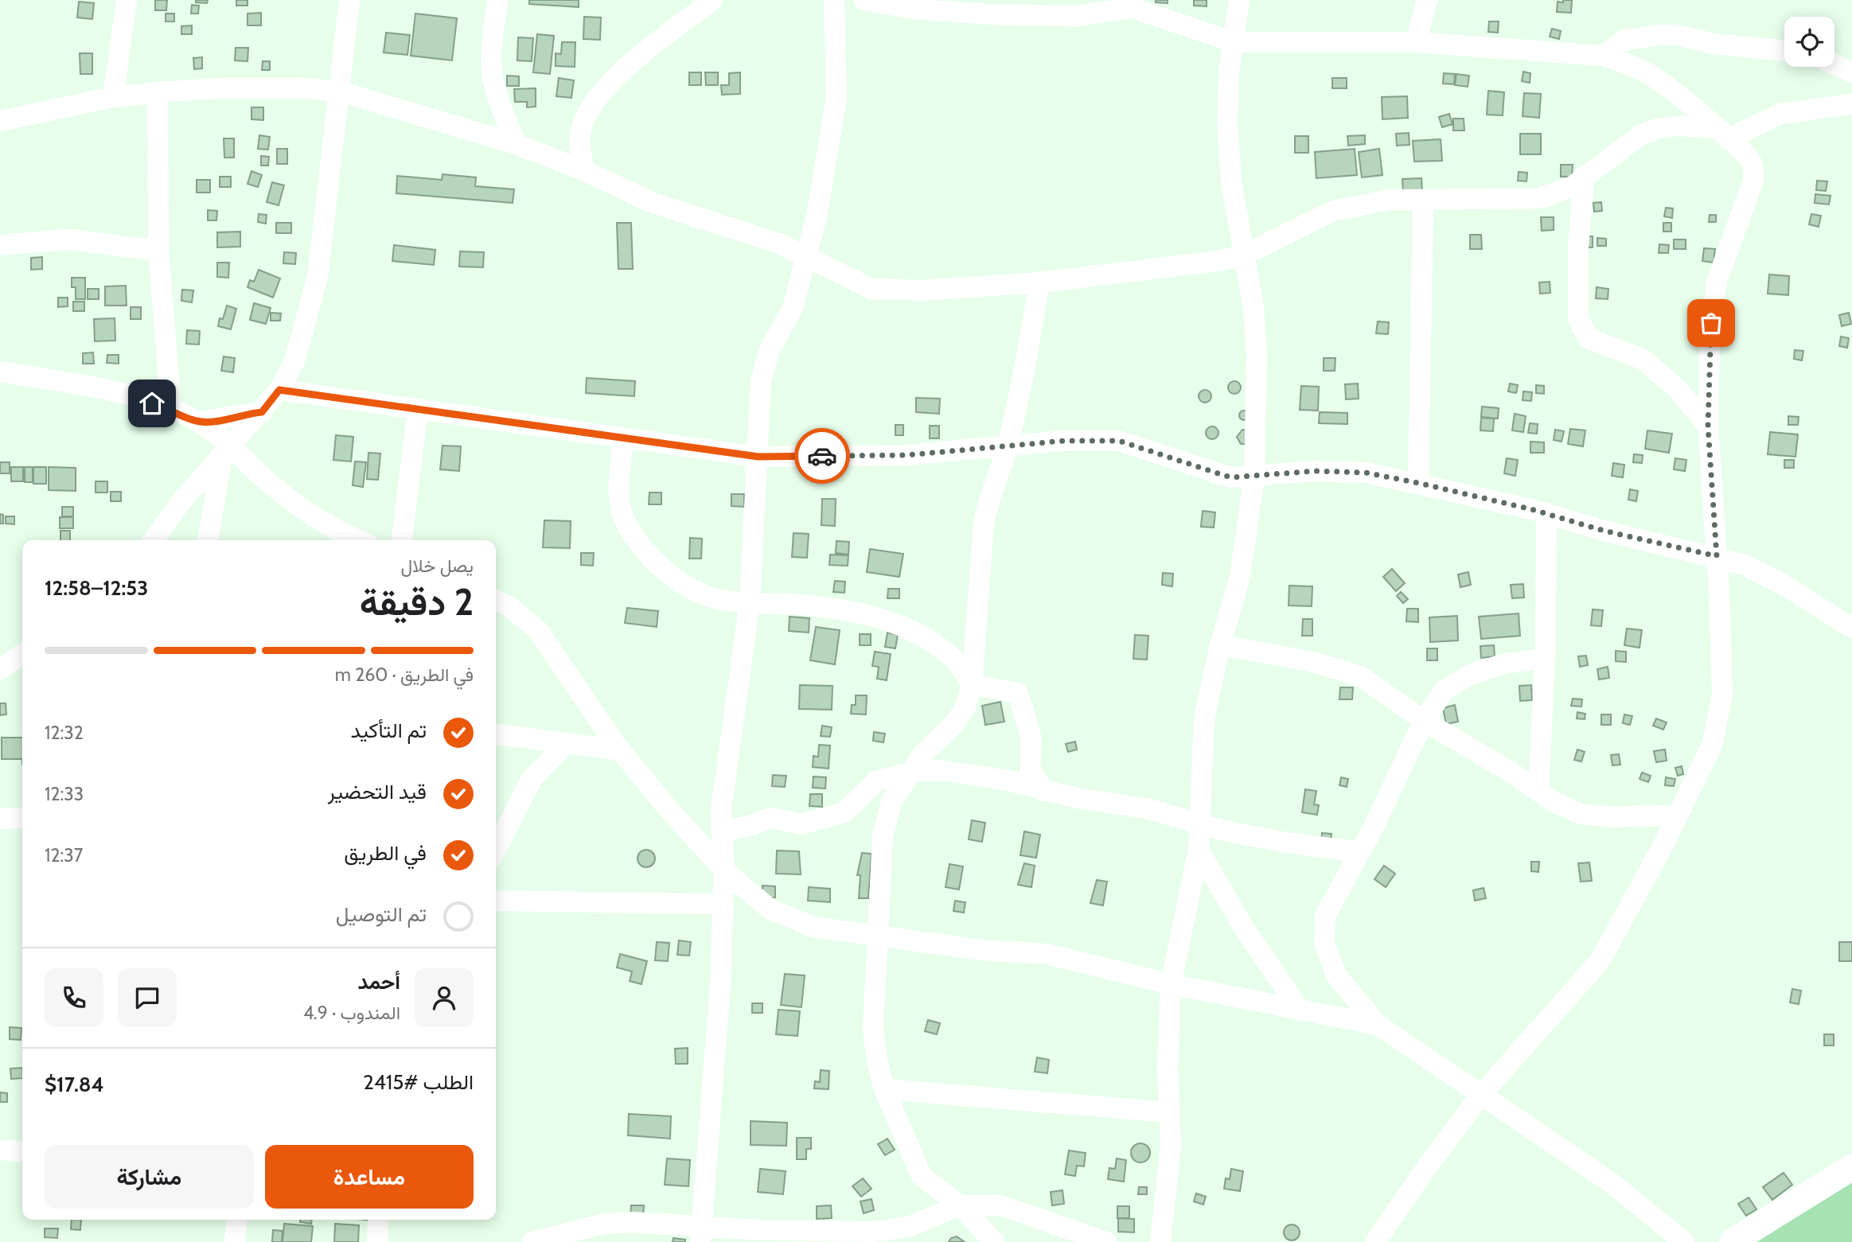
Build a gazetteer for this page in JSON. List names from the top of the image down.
{
  "page": {
    "heading": ["2 دقيقة", "يصل خلال", "12:53–12:58"],
    "panel": [
      "أحمد",
      "المندوب · 4.9",
      "الطلب #2415",
      "$17.84"
    ],
    "bar": "في الطريق · 260 m",
    "list": [
      ["تم التأكيد", "12:32"],
      ["قيد التحضير", "12:33"],
      ["في الطريق", "12:37"],
      "تم التوصيل"
    ],
    "buttons": ["مساعدة", "مشاركة"]
  }
}
